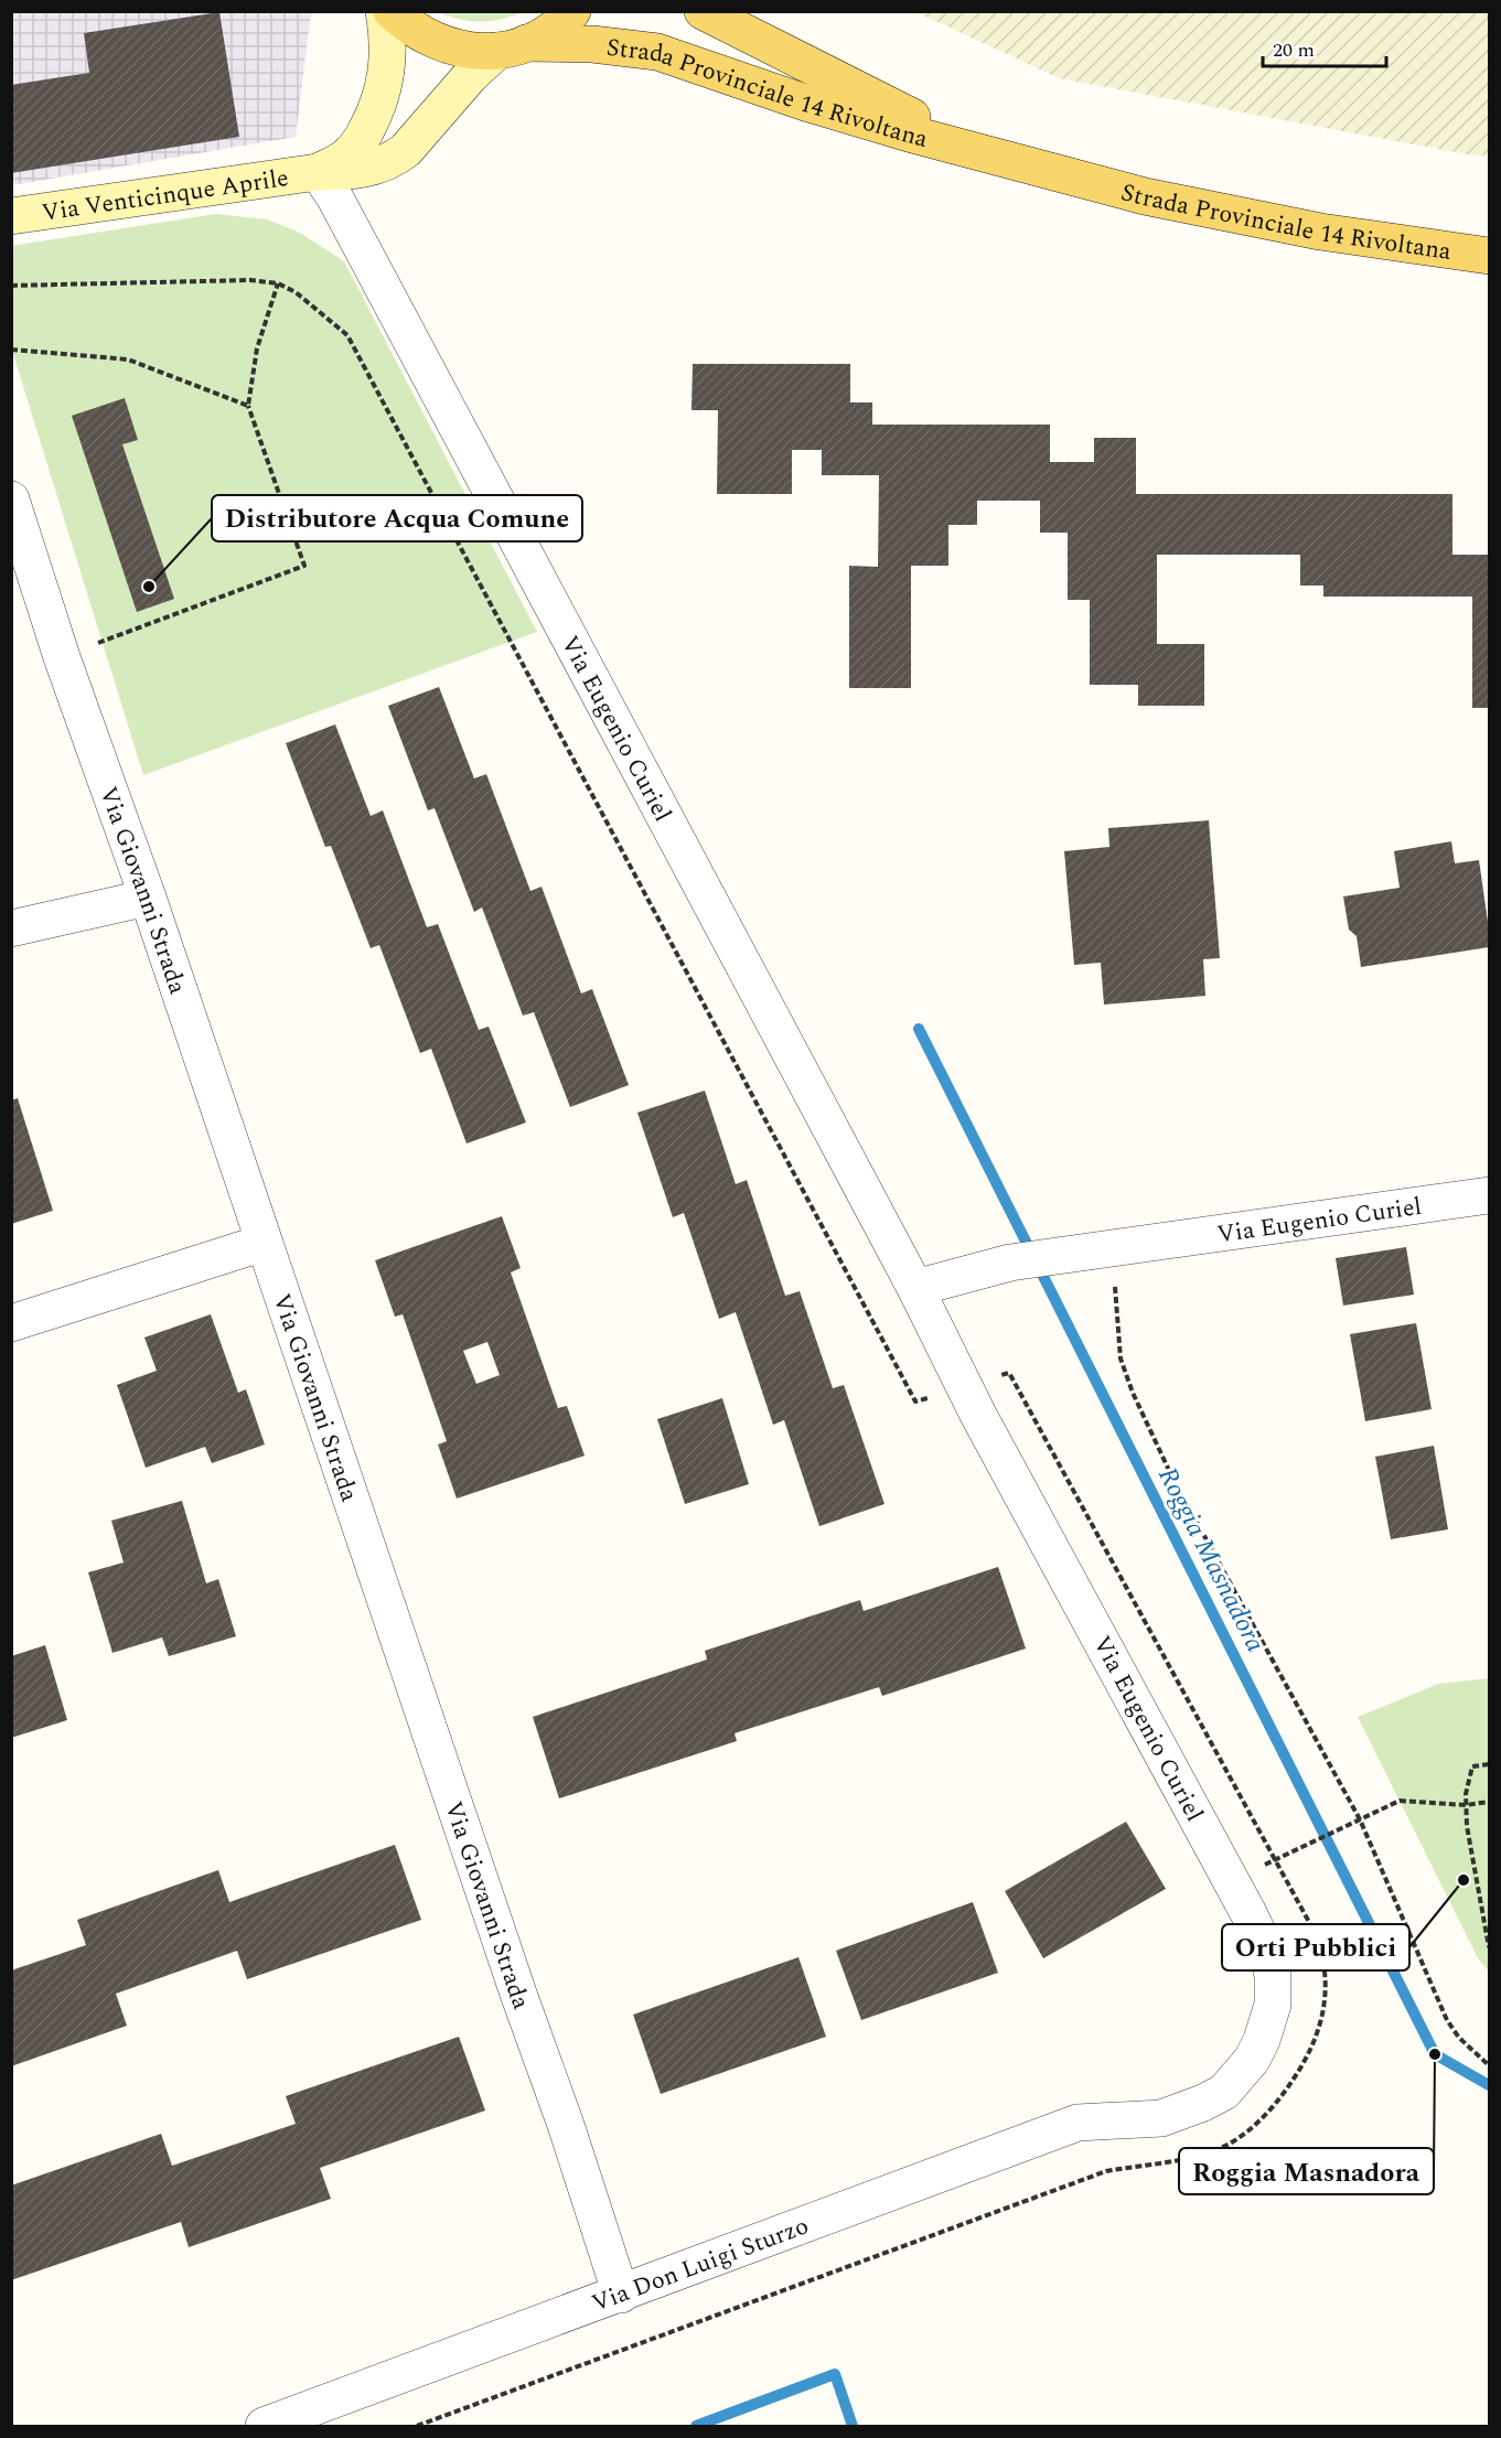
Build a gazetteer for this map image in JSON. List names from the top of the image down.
{
  "streets": {
    "main road": ["Strada Provinciale 14 Rivoltana"],
    "street": [
      "Via Venticinque Aprile",
      "Via Eugenio Curiel",
      "Via Giovanni Strada",
      "Via Don Luigi Sturzo"
    ]
  },
  "crossings": [
    ["Strada Provinciale 14 Rivoltana", "Via Venticinque Aprile"],
    ["Via Venticinque Aprile", "Via Eugenio Curiel"],
    ["Via Eugenio Curiel", "Via Don Luigi Sturzo"],
    ["Via Giovanni Strada", "Via Don Luigi Sturzo"]
  ],
  "water": ["Roggia Masnadora"],
  "places": ["Distributore Acqua Comune", "Orti Pubblici", "Roggia Masnadora"],
  "scale_bar": "20 m"
}
